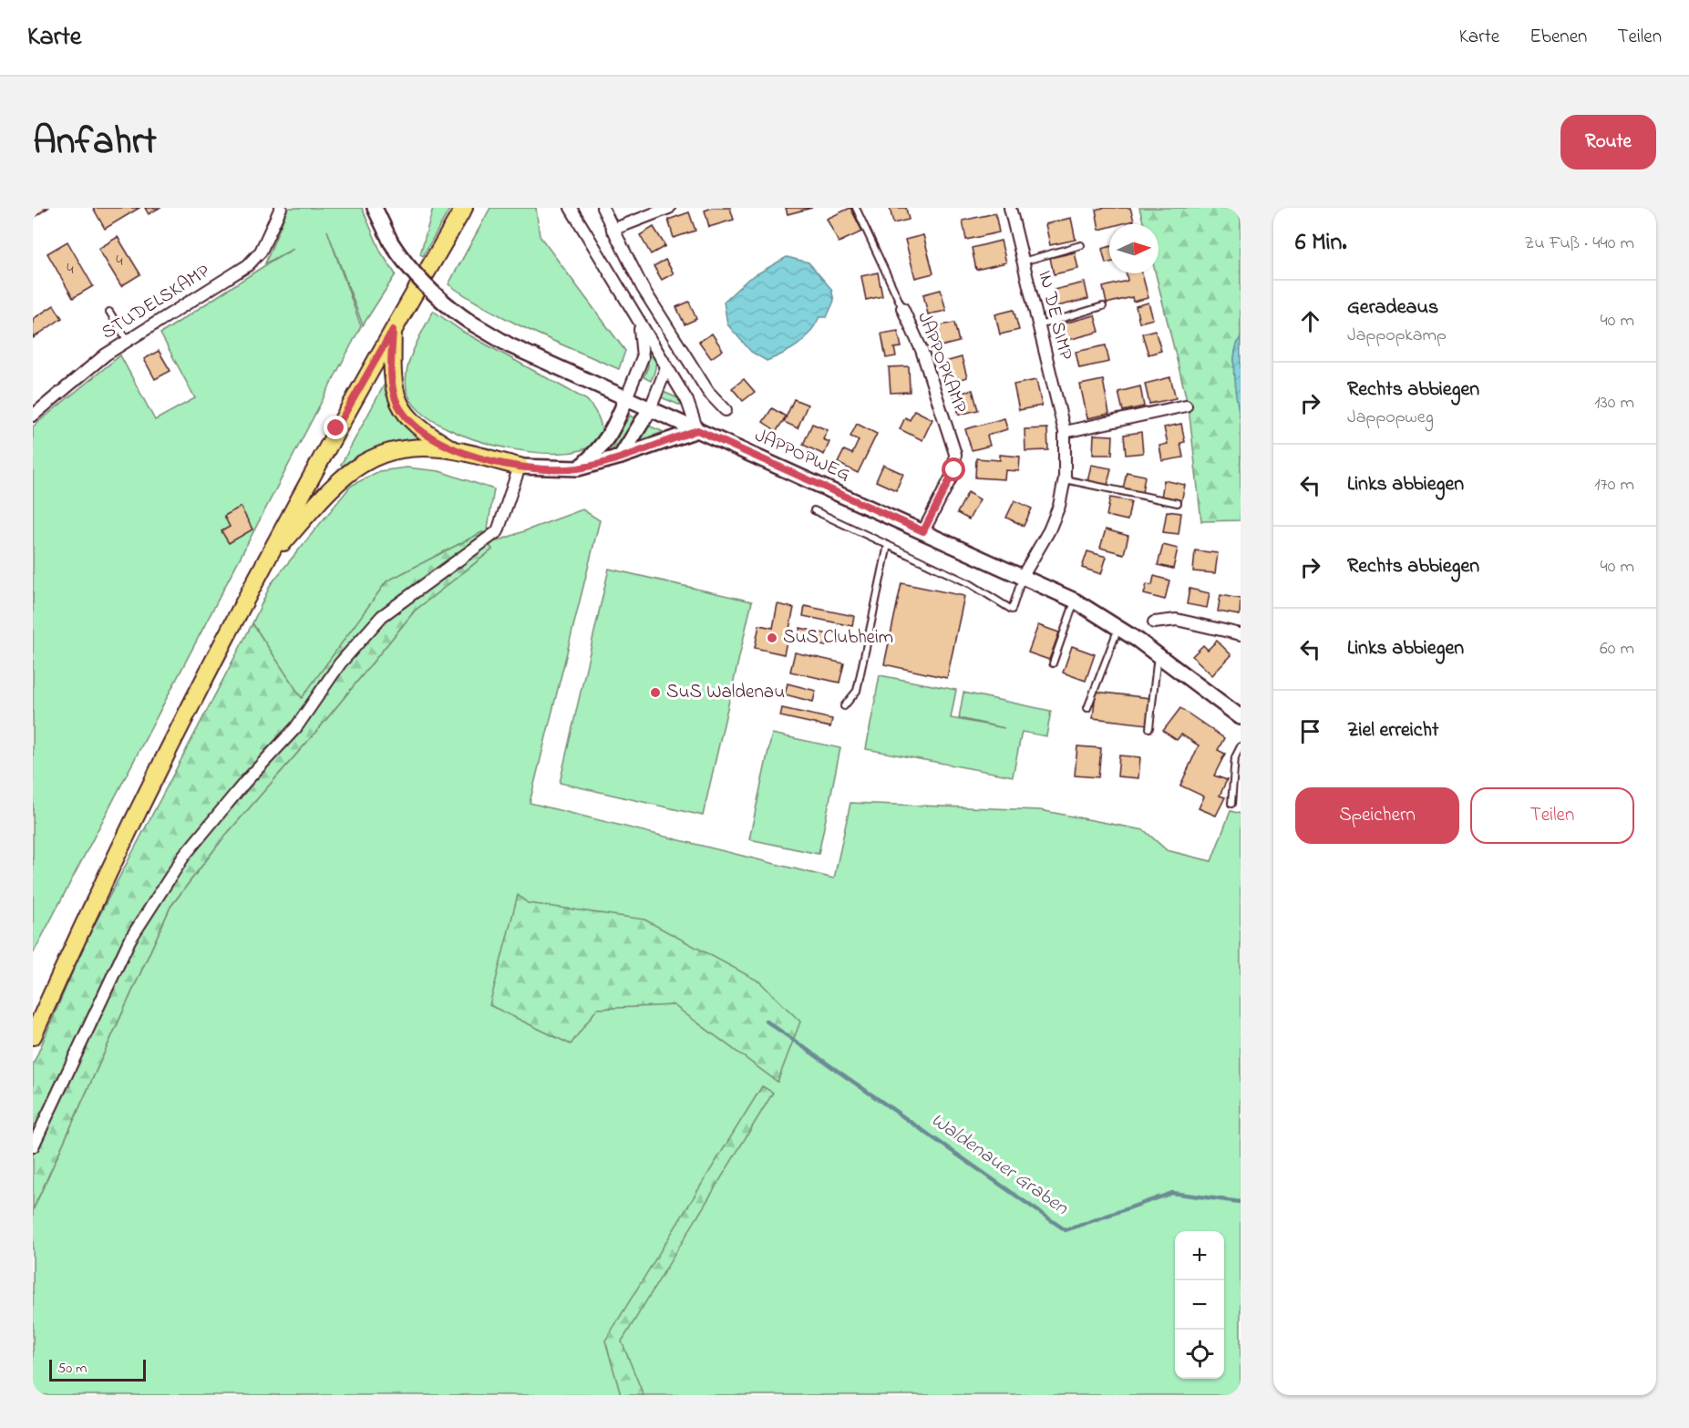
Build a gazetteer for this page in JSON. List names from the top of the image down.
{
  "streets": {
    "street": [
      "STUDELSKAMP",
      "IN DE SIMP",
      "JAPPOPKAMP",
      "JAPPOPWEG"
    ]
  },
  "crossings": [
    ["IN DE SIMP", "JAPPOPWEG"],
    ["JAPPOPKAMP", "JAPPOPWEG"]
  ],
  "water": ["Waldenauer Graben"],
  "places": ["SuS Clubheim", "SuS Waldenau"],
  "house_numbers": ["4", "4"],
  "scale_bar": "50 m",
  "north": "right",
  "page": {
    "header": "Karte",
    "nav": ["Karte", "Ebenen", "Teilen"],
    "title": "Anfahrt",
    "buttons": [
      "Route",
      ["Speichern", "Teilen"]
    ],
    "heading": ["6 Min.", "Zu Fuß · 440 m"],
    "list": [
      ["Geradeaus", "Jappopkamp", "40 m"],
      ["Rechts abbiegen", "Jappopweg", "130 m"],
      ["Links abbiegen", "170 m"],
      ["Rechts abbiegen", "40 m"],
      ["Links abbiegen", "60 m"],
      "Ziel erreicht"
    ],
    "map_buttons": ["+", "−"],
    "scale": "50 m"
  }
}
